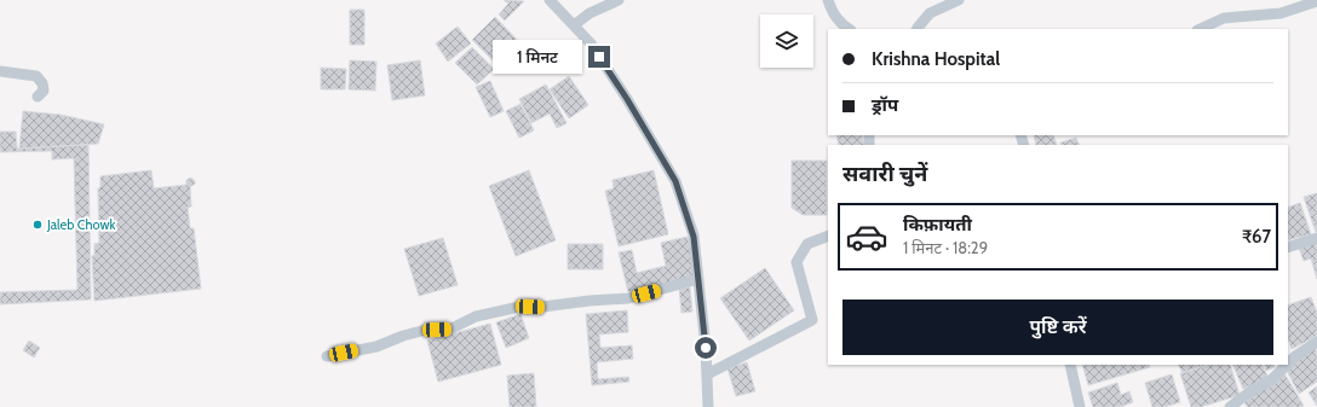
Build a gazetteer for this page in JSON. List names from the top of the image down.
{
  "places": ["Jaleb Chowk"],
  "page": {
    "banner": ["Krishna Hospital", "ड्रॉप"],
    "bubble": "1 मिनट",
    "heading": "सवारी चुनें",
    "list": [
      {
        "name": "किफ़ायती",
        "note": "1 मिनट · 18:29",
        "value": "₹67"
      }
    ],
    "buttons": "पुष्टि करें"
  }
}
